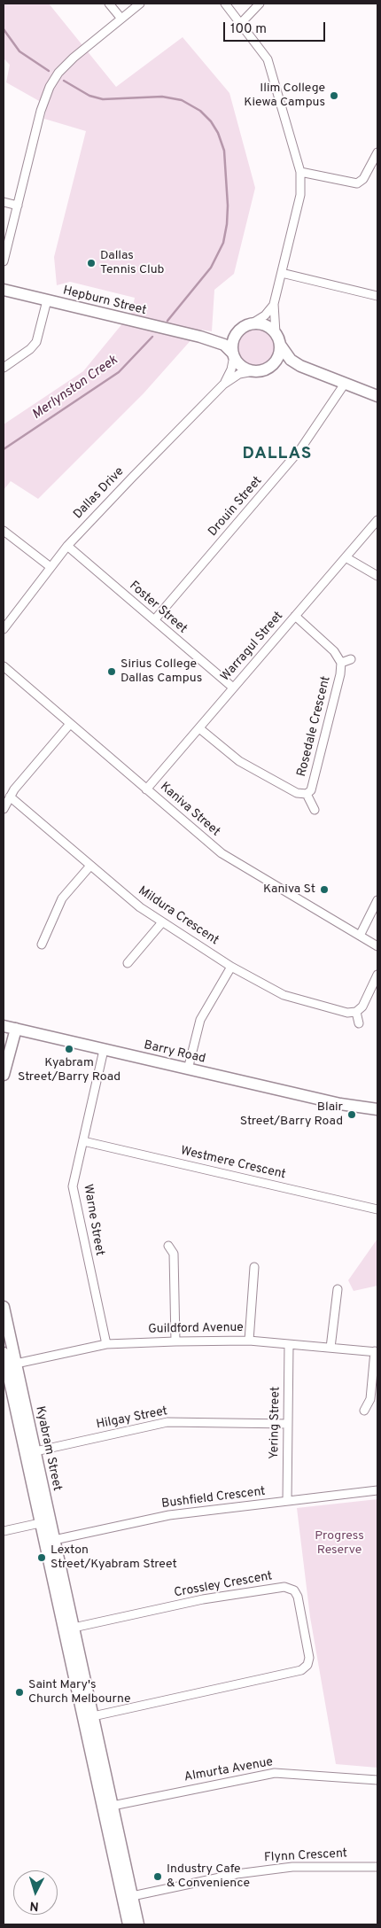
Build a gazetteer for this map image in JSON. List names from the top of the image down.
{
  "streets": {
    "street": [
      "Hepburn Street",
      "Dallas Drive",
      "Drouin Street",
      "Foster Street",
      "Warragul Street",
      "Rosedale Crescent",
      "Kaniva Street",
      "Mildura Crescent",
      "Barry Road",
      "Westmere Crescent",
      "Warne Street",
      "Guildford Avenue",
      "Hilgay Street",
      "Yering Street",
      "Kyabram Street",
      "Bushfield Crescent",
      "Crossley Crescent",
      "Almurta Avenue",
      "Flynn Crescent"
    ]
  },
  "crossings": [
    ["Hepburn Street", "Dallas Drive"],
    ["Dallas Drive", "Foster Street"],
    ["Drouin Street", "Foster Street"],
    ["Foster Street", "Warragul Street"],
    ["Warragul Street", "Rosedale Crescent"],
    ["Warragul Street", "Kaniva Street"],
    ["Barry Road", "Warne Street"],
    ["Westmere Crescent", "Warne Street"],
    ["Warne Street", "Guildford Avenue"],
    ["Guildford Avenue", "Yering Street"],
    ["Guildford Avenue", "Kyabram Street"],
    ["Hilgay Street", "Yering Street"],
    ["Hilgay Street", "Kyabram Street"],
    ["Yering Street", "Bushfield Crescent"],
    ["Kyabram Street", "Bushfield Crescent"],
    ["Kyabram Street", "Crossley Crescent"],
    ["Kyabram Street", "Almurta Avenue"],
    ["Kyabram Street", "Flynn Crescent"]
  ],
  "districts": ["DALLAS"],
  "water": ["Merlynston Creek"],
  "parks": ["Progress Reserve"],
  "places": [
    "Ilim College Kiewa Campus",
    "Dallas Tennis Club",
    "Sirius College Dallas Campus",
    "Kaniva St",
    "Kyabram Street/Barry Road",
    "Blair Street/Barry Road",
    "Lexton Street/Kyabram Street",
    "Saint Mary's Church Melbourne",
    "Industry Cafe & Convenience"
  ],
  "scale_bar": "100 m",
  "north": "bottom"
}
